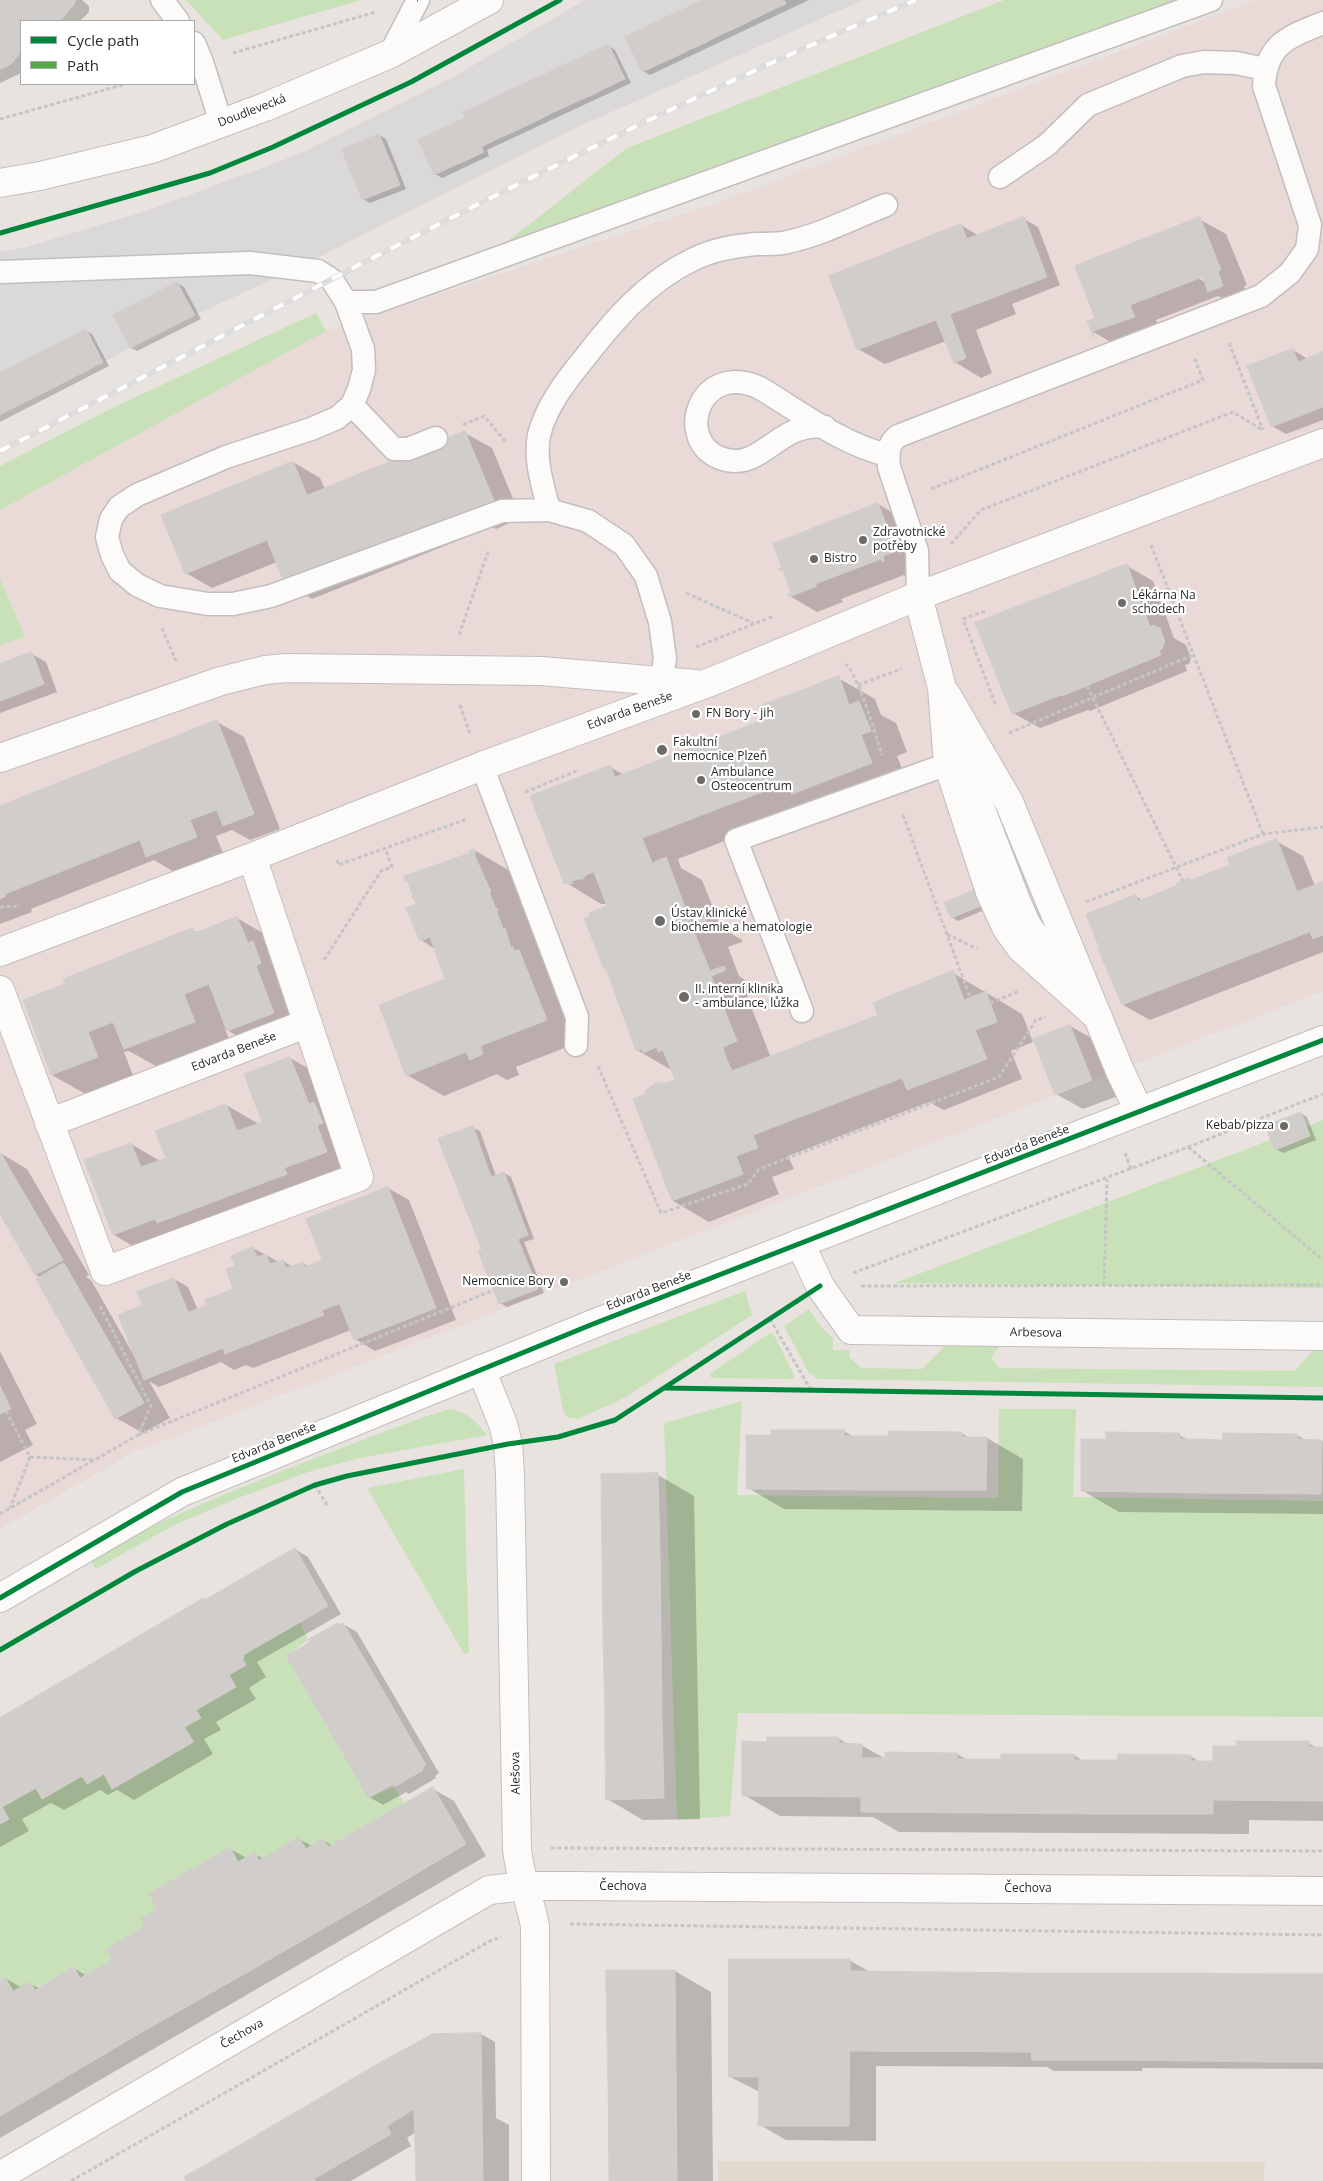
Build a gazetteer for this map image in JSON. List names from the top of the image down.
{
  "streets": {
    "street": [
      "Doudlevecká",
      "Edvarda Beneše",
      "Arbesova",
      "Alešova",
      "Čechova"
    ]
  },
  "crossings": [
    ["Edvarda Beneše", "Arbesova"],
    ["Edvarda Beneše", "Alešova"],
    ["Alešova", "Čechova"]
  ],
  "places": [
    "Zdravotnické potřeby",
    "Bistro",
    "Lékárna Na schodech",
    "FN Bory - jih",
    "Fakultní nemocnice Plzeň",
    "Ambulance Osteocentrum",
    "Ústav klinické biochemie a hematologie",
    "II. interní klinika - ambulance, lůžka",
    "Kebab/pizza",
    "Nemocnice Bory"
  ],
  "legend": ["Cycle path", "Path"]
}
